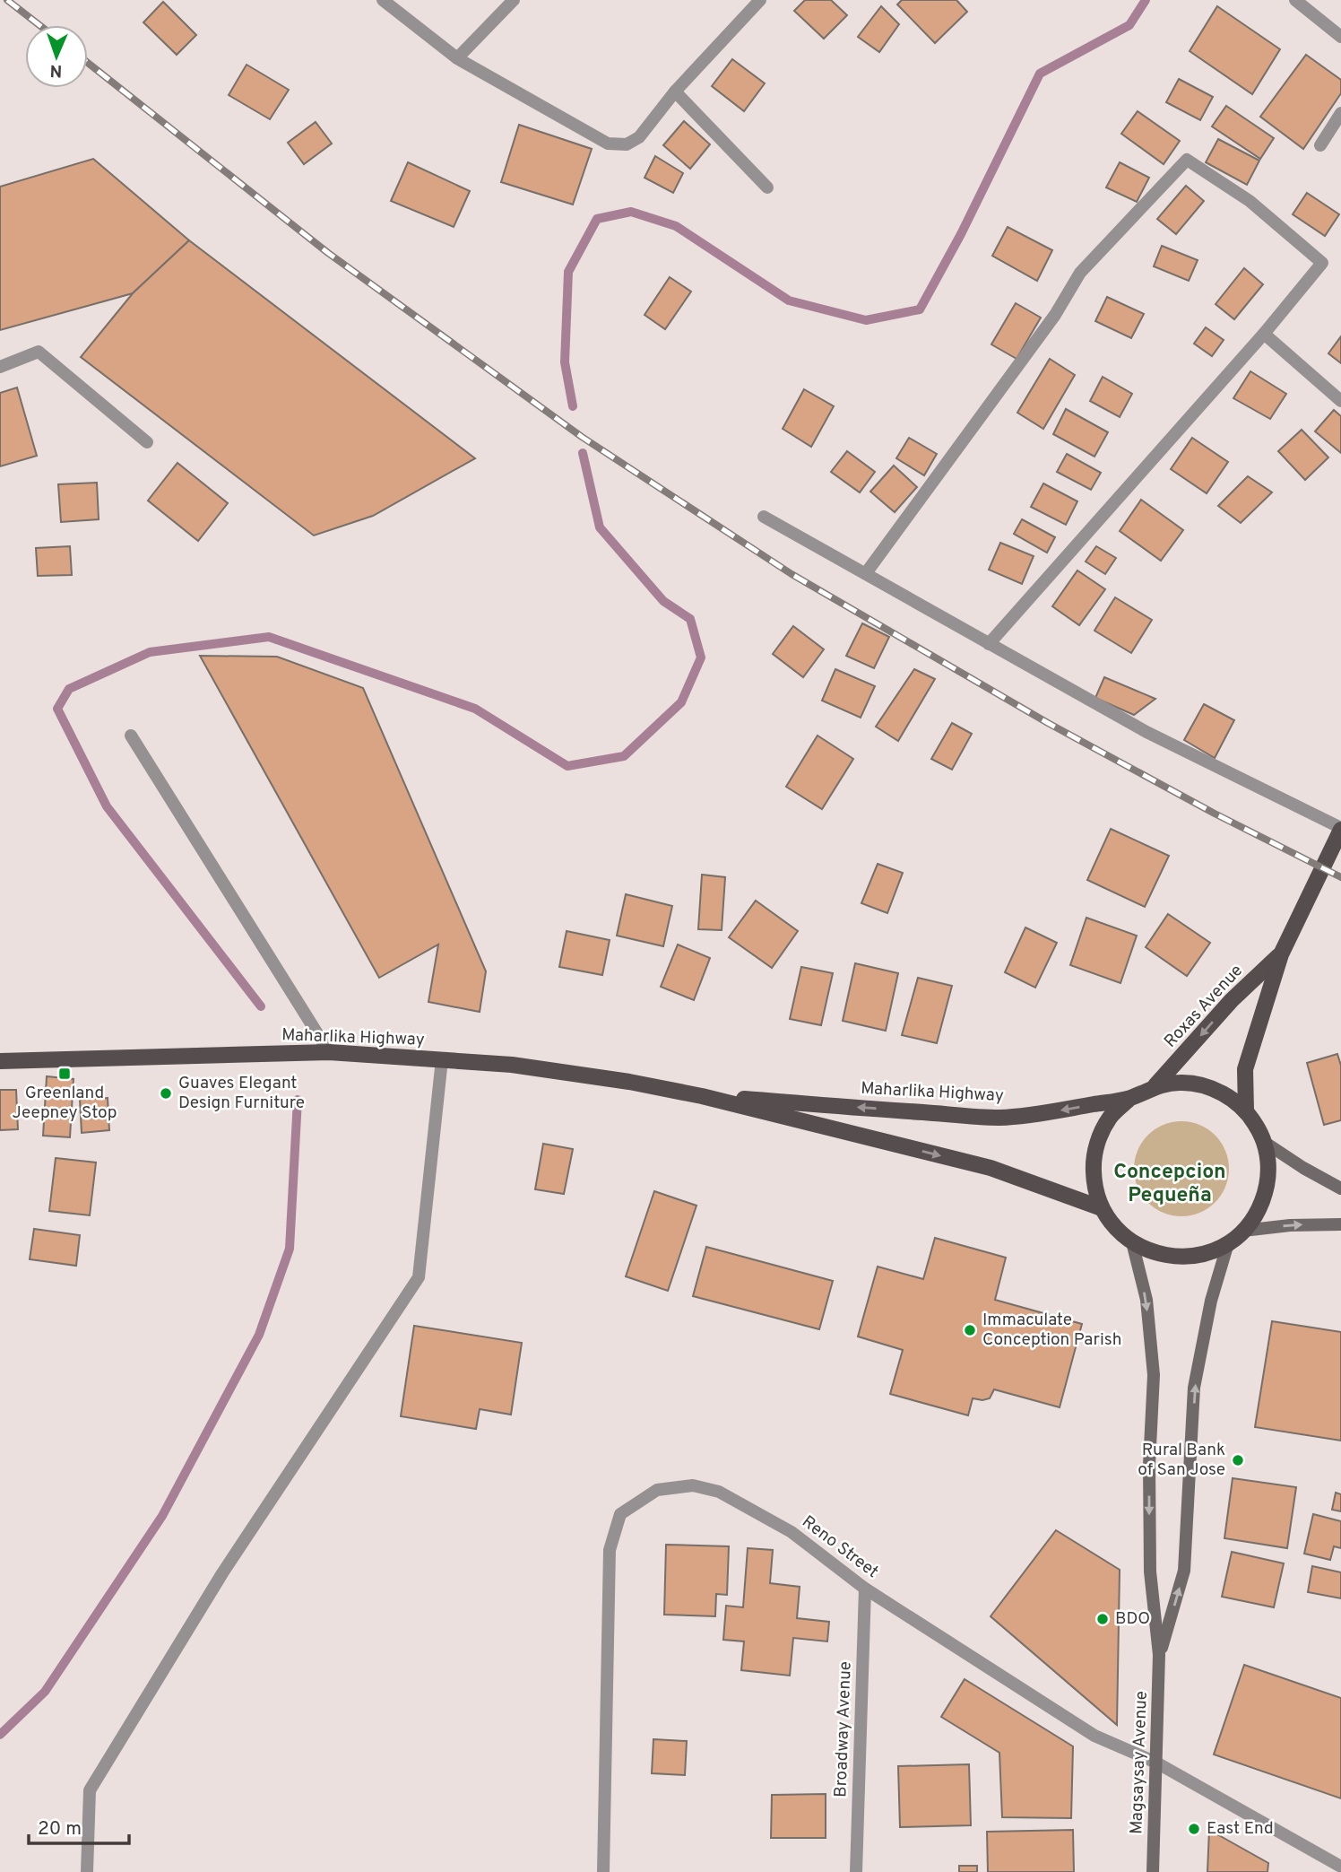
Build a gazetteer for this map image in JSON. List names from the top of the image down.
{
  "streets": {
    "main road": ["Roxas Avenue", "Maharlika Highway", "Magsaysay Avenue"],
    "street": ["Reno Street", "Broadway Avenue"]
  },
  "crossings": [
    ["Roxas Avenue", "Maharlika Highway"],
    ["Roxas Avenue", "Magsaysay Avenue"],
    ["Maharlika Highway", "Magsaysay Avenue"],
    ["Reno Street", "Broadway Avenue"],
    ["Reno Street", "Magsaysay Avenue"]
  ],
  "one_way": ["Roxas Avenue"],
  "districts": ["Concepcion Pequeña"],
  "places": {
    "transit": ["Greenland Jeepney Stop"],
    "other": [
      "Guaves Elegant Design Furniture",
      "Immaculate Conception Parish",
      "Rural Bank of San Jose",
      "BDO",
      "East End"
    ]
  },
  "scale_bar": "20 m",
  "north": "bottom"
}
